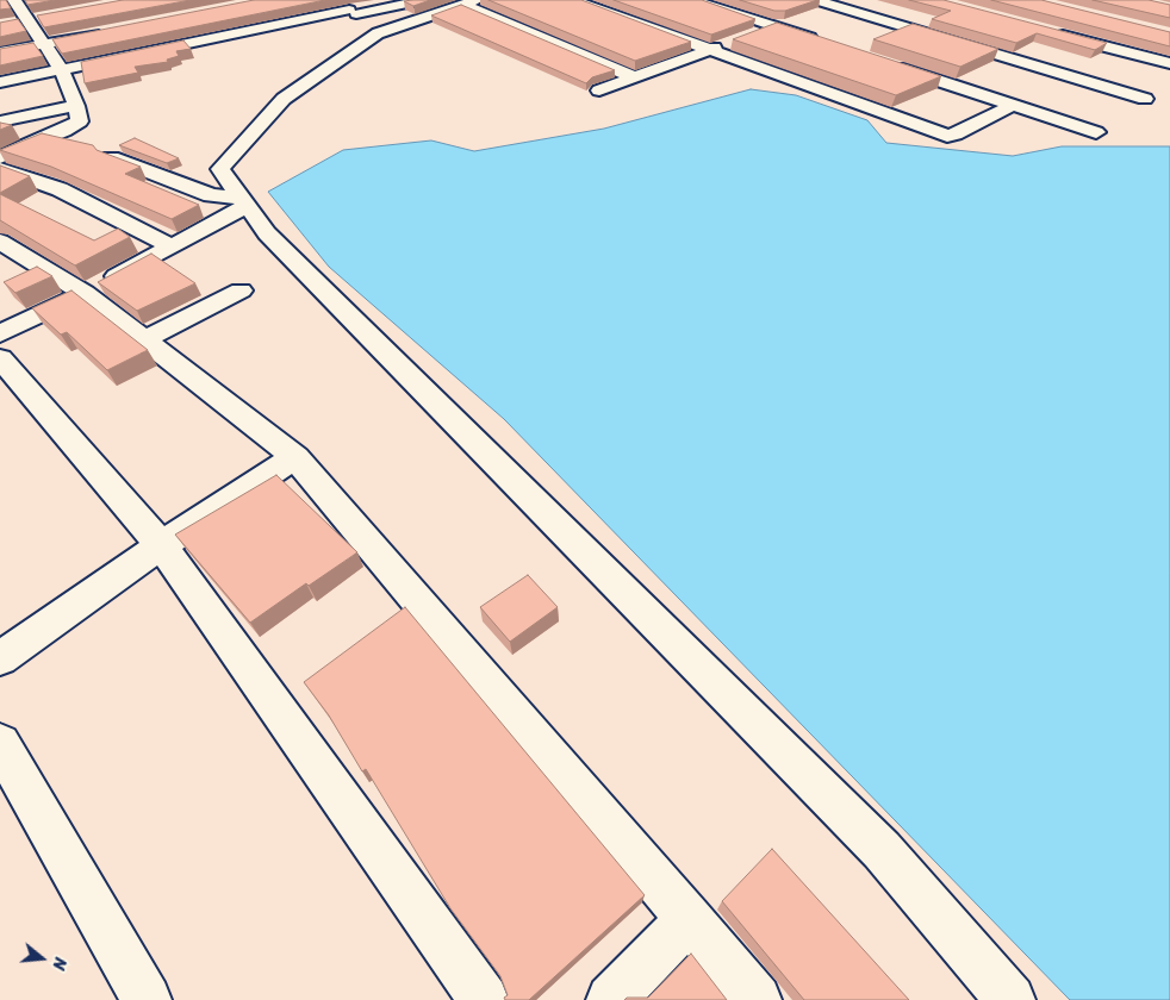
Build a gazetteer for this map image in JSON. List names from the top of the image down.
{
  "north": "right"
}
